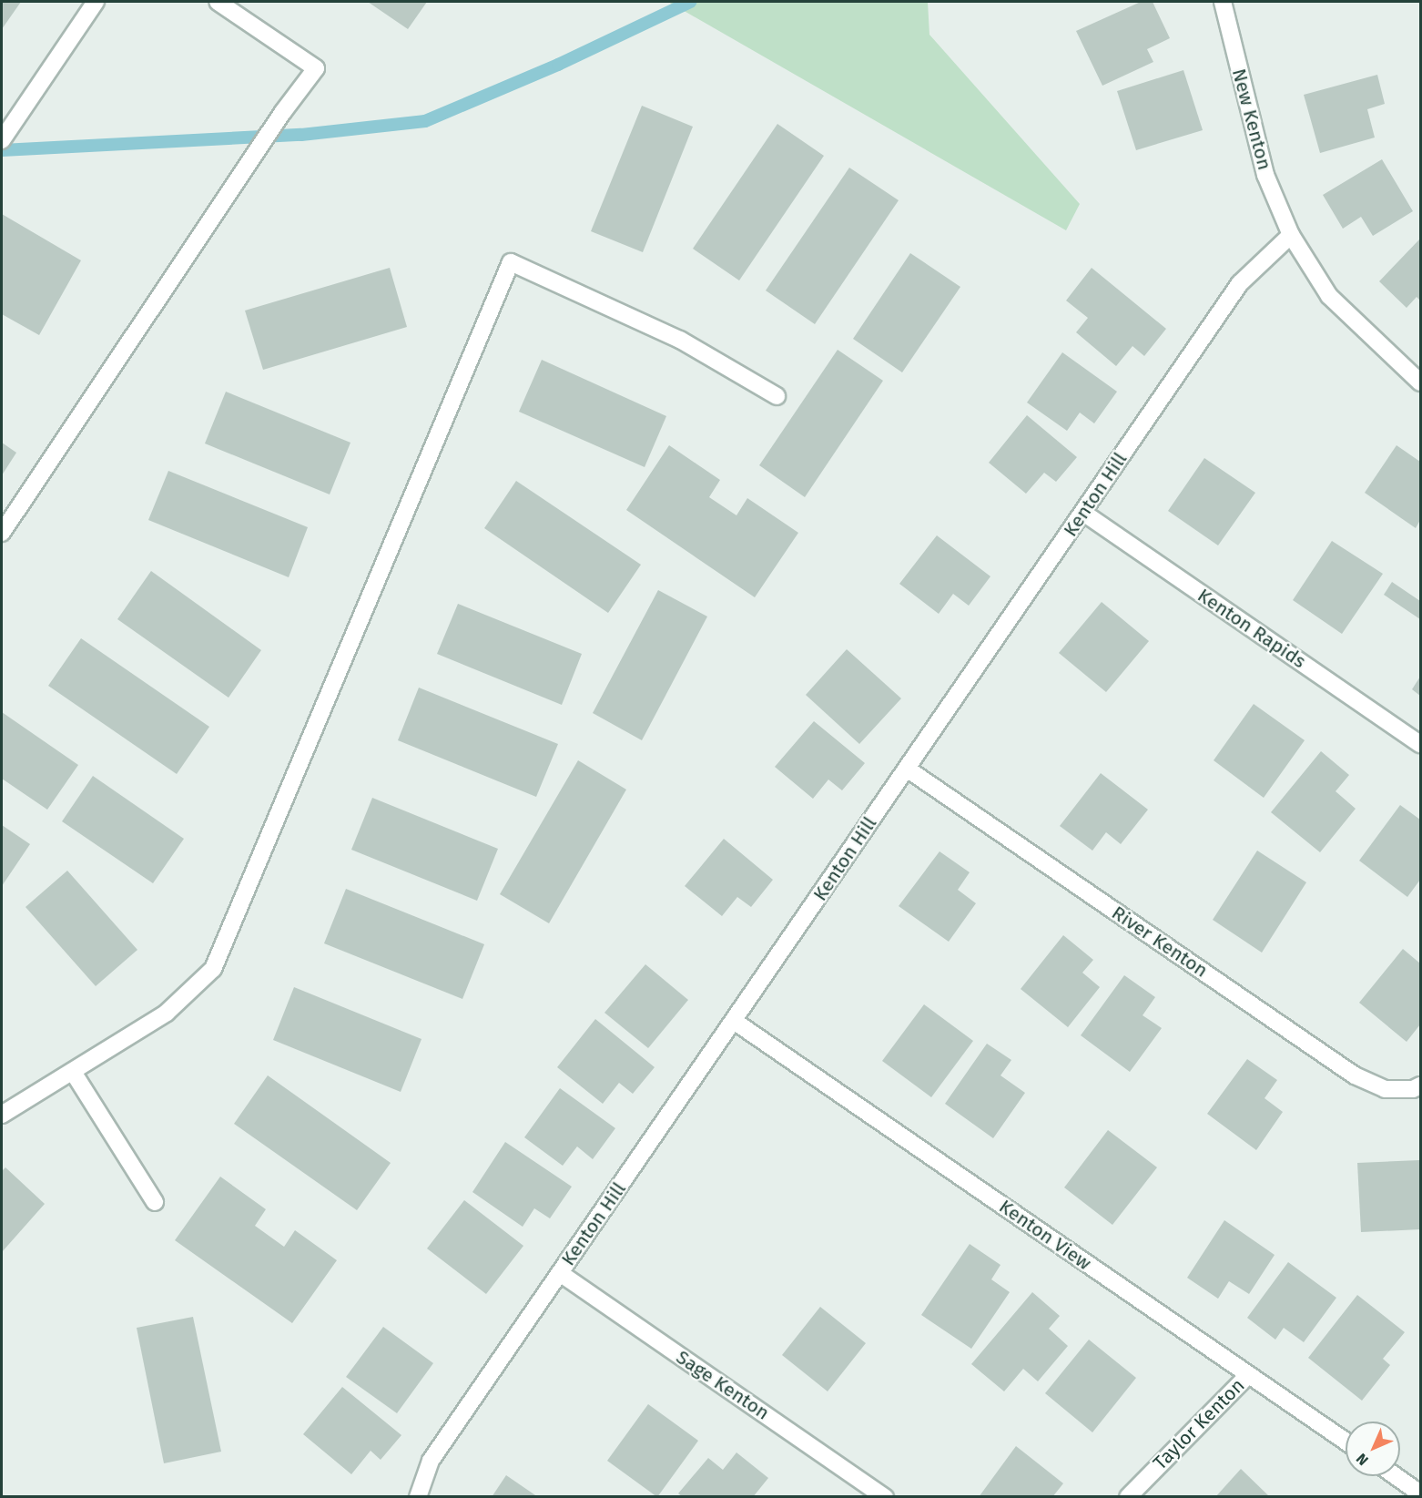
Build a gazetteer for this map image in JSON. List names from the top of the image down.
{
  "streets": {
    "street": [
      "New Kenton",
      "Kenton Hill",
      "Kenton Rapids",
      "River Kenton",
      "Kenton View",
      "Sage Kenton",
      "Taylor Kenton"
    ]
  },
  "crossings": [
    ["New Kenton", "Kenton Hill"],
    ["Kenton Hill", "Kenton Rapids"],
    ["Kenton Hill", "River Kenton"],
    ["Kenton Hill", "Kenton View"],
    ["Kenton Hill", "Sage Kenton"],
    ["Kenton View", "Taylor Kenton"]
  ],
  "north": "bottom left"
}
